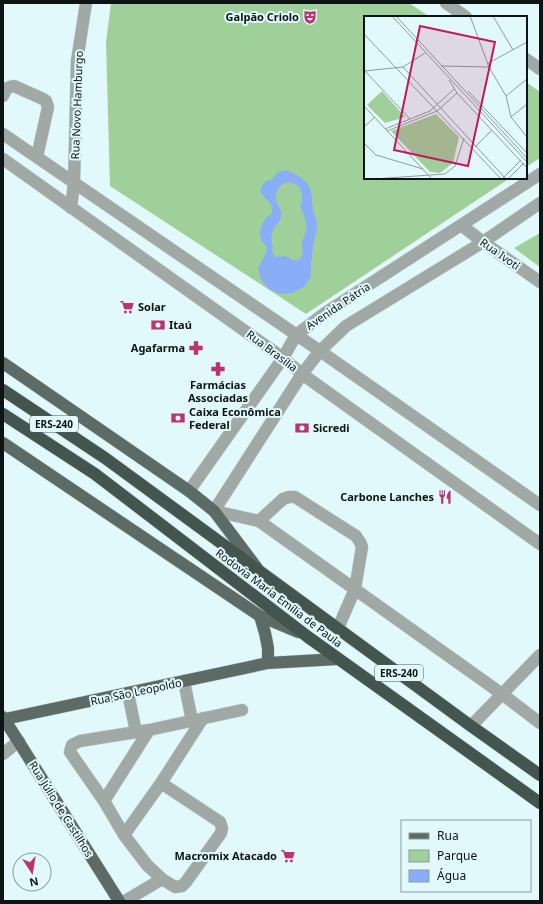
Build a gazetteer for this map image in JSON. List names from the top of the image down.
{
  "streets": {
    "highway": ["ERS-240", "Rodovia Maria Emília de Paula"],
    "main road": ["Rua São Leopoldo", "Rua Júlio de Castilhos"],
    "street": [
      "Rua Novo Hamburgo",
      "Rua Ivoti",
      "Avenida Pátria",
      "Rua Brasília"
    ]
  },
  "crossings": [
    ["Rua Novo Hamburgo", "Rua Brasília"],
    ["Rua Ivoti", "Avenida Pátria"],
    ["Avenida Pátria", "Rua Brasília"],
    ["Rodovia Maria Emília de Paula", "Rua São Leopoldo"],
    ["Rua São Leopoldo", "Rua Júlio de Castilhos"]
  ],
  "places": {
    "theatre": ["Galpão Criolo"],
    "supermarket": ["Solar", "Macromix Atacado"],
    "bank": ["Itaú", "Caixa Econômica Federal", "Sicredi"],
    "pharmacy": ["Agafarma", "Farmácias Associadas"],
    "restaurant": ["Carbone Lanches"]
  },
  "legend": ["Rua", "Parque", "Água"],
  "north": "bottom"
}
